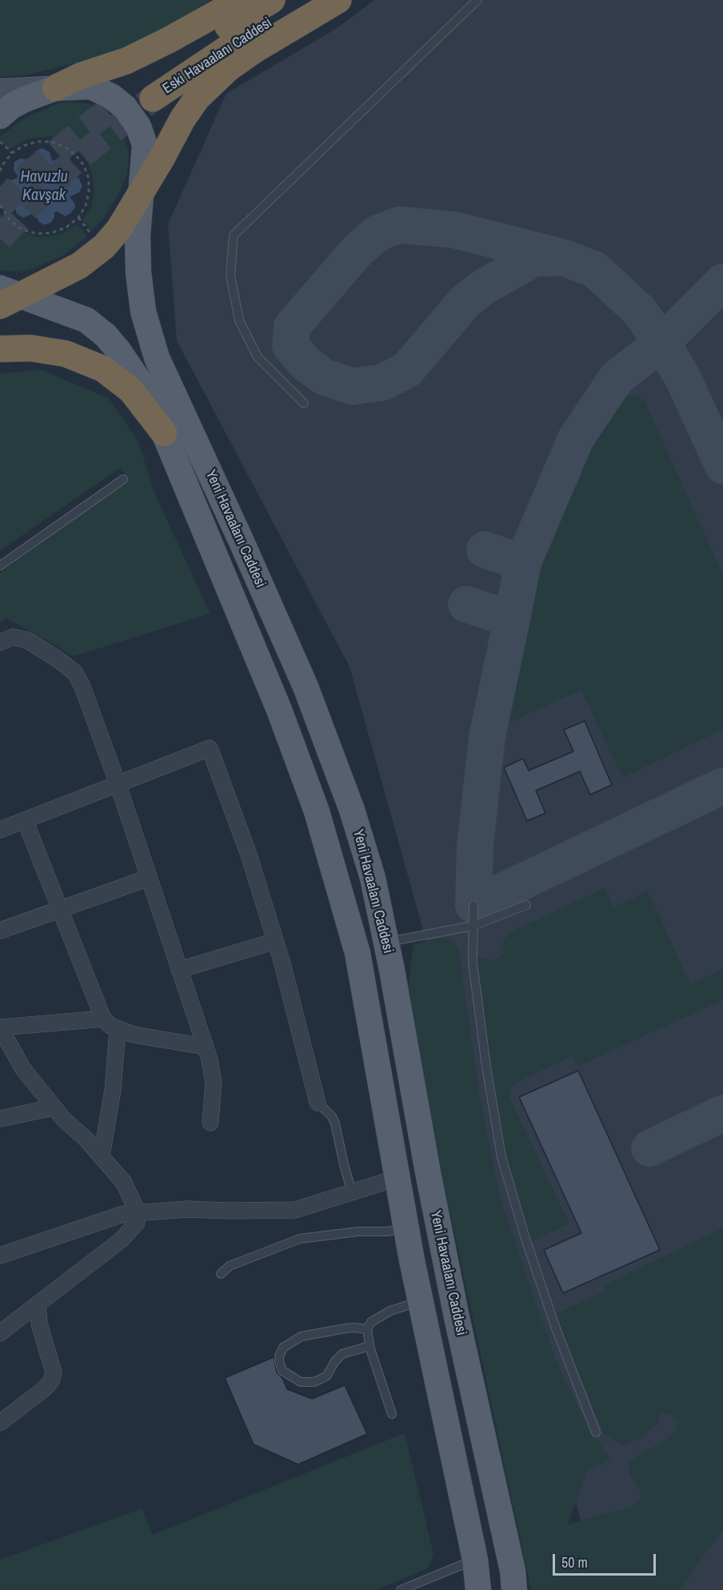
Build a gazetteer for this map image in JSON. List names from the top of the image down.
{
  "streets": {
    "highway": ["Eski Havaalanı Caddesi"],
    "main road": ["Yeni Havaalanı Caddesi"]
  },
  "water": ["Havuzlu Kavşak"],
  "scale_bar": "50 m"
}
